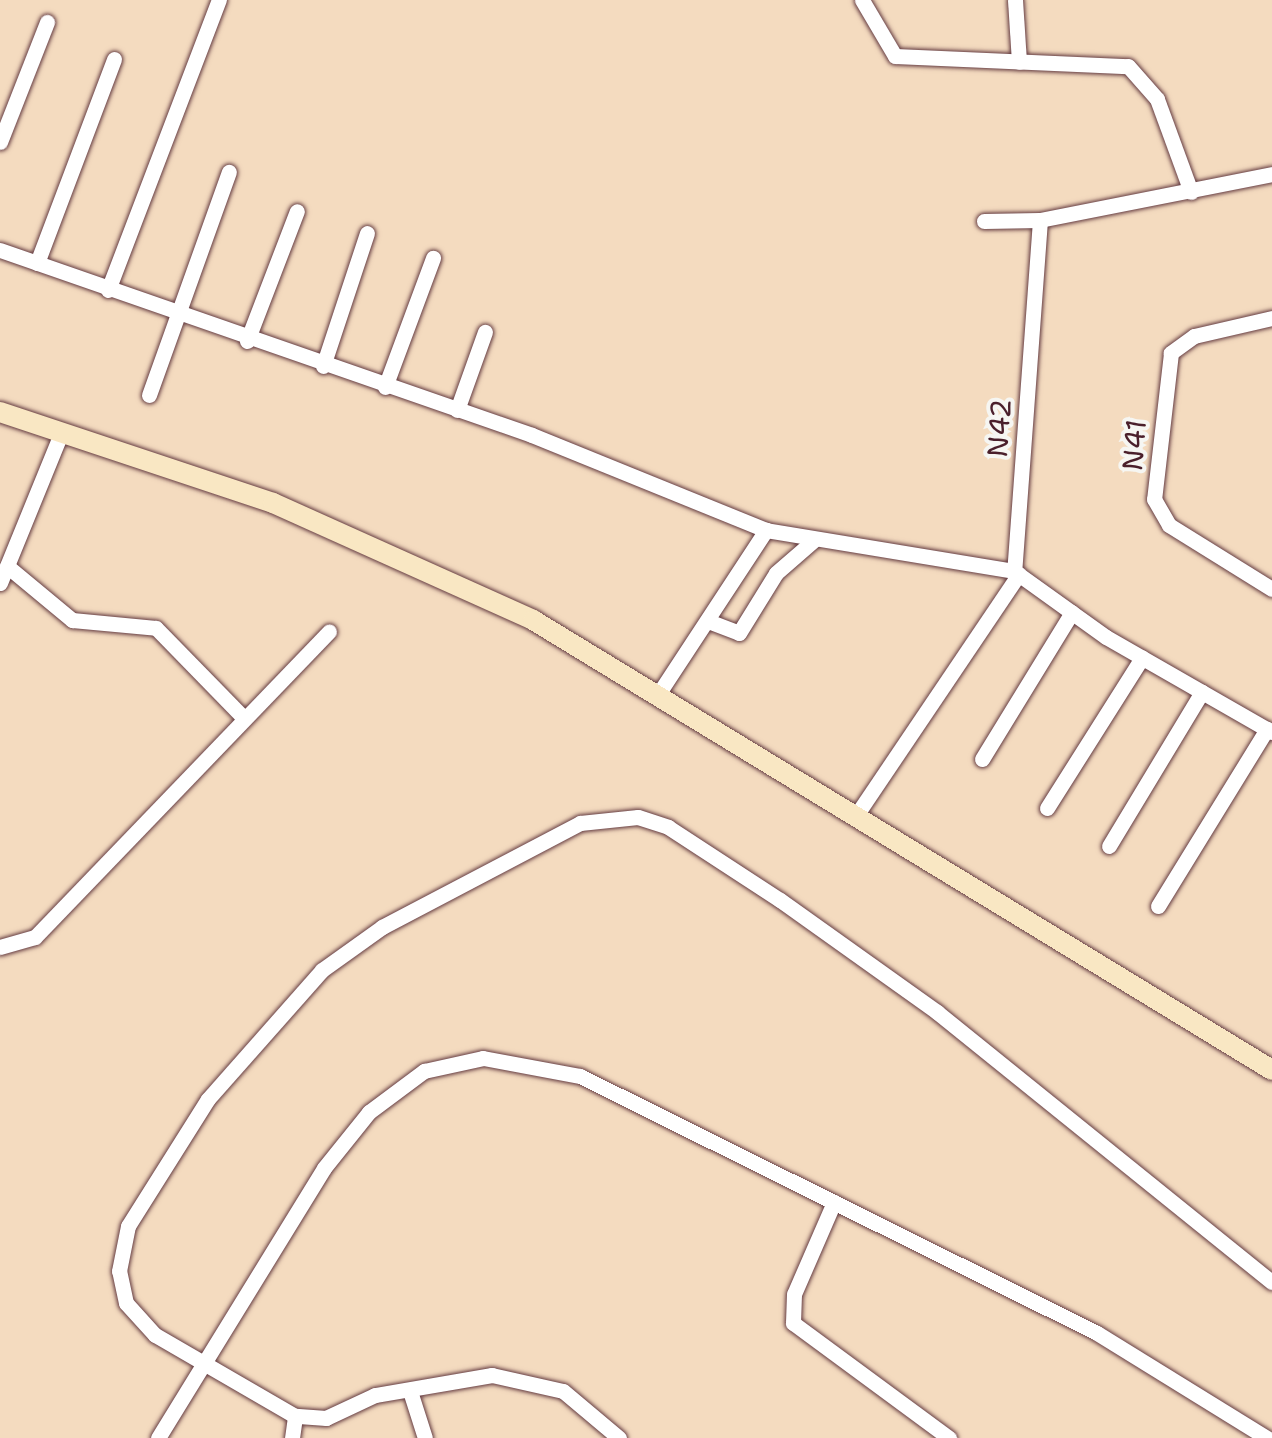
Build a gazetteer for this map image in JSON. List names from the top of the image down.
{
  "streets": {
    "street": ["N42", "N41"]
  }
}
